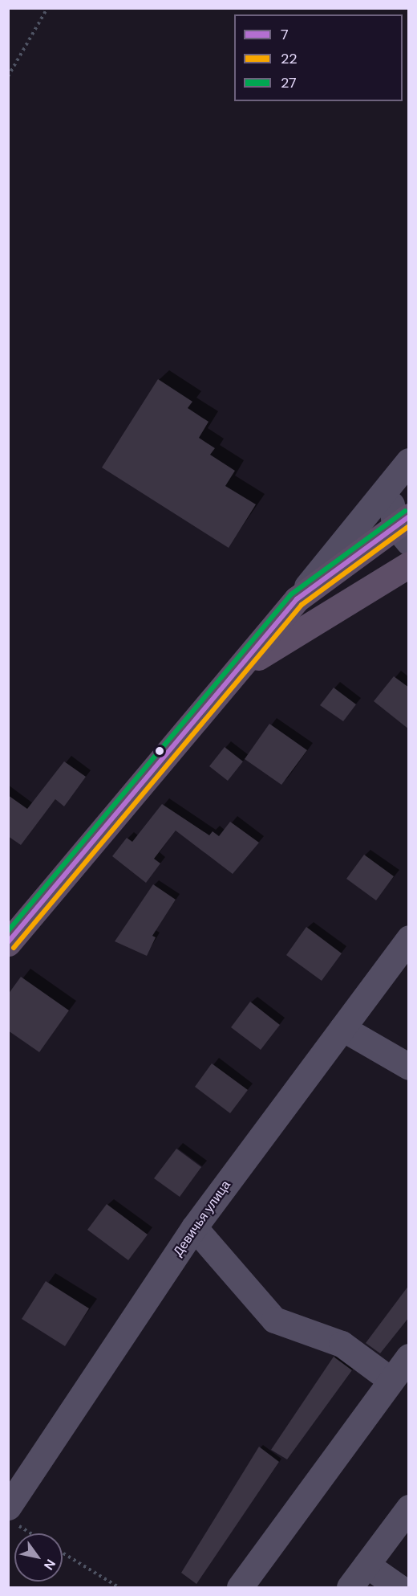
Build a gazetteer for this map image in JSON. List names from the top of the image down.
{
  "streets": {
    "street": ["Девичья улица"]
  },
  "lines": ["transit line 27", "transit line 7", "transit line 22"],
  "legend": ["7", "22", "27"],
  "north": "bottom right"
}
